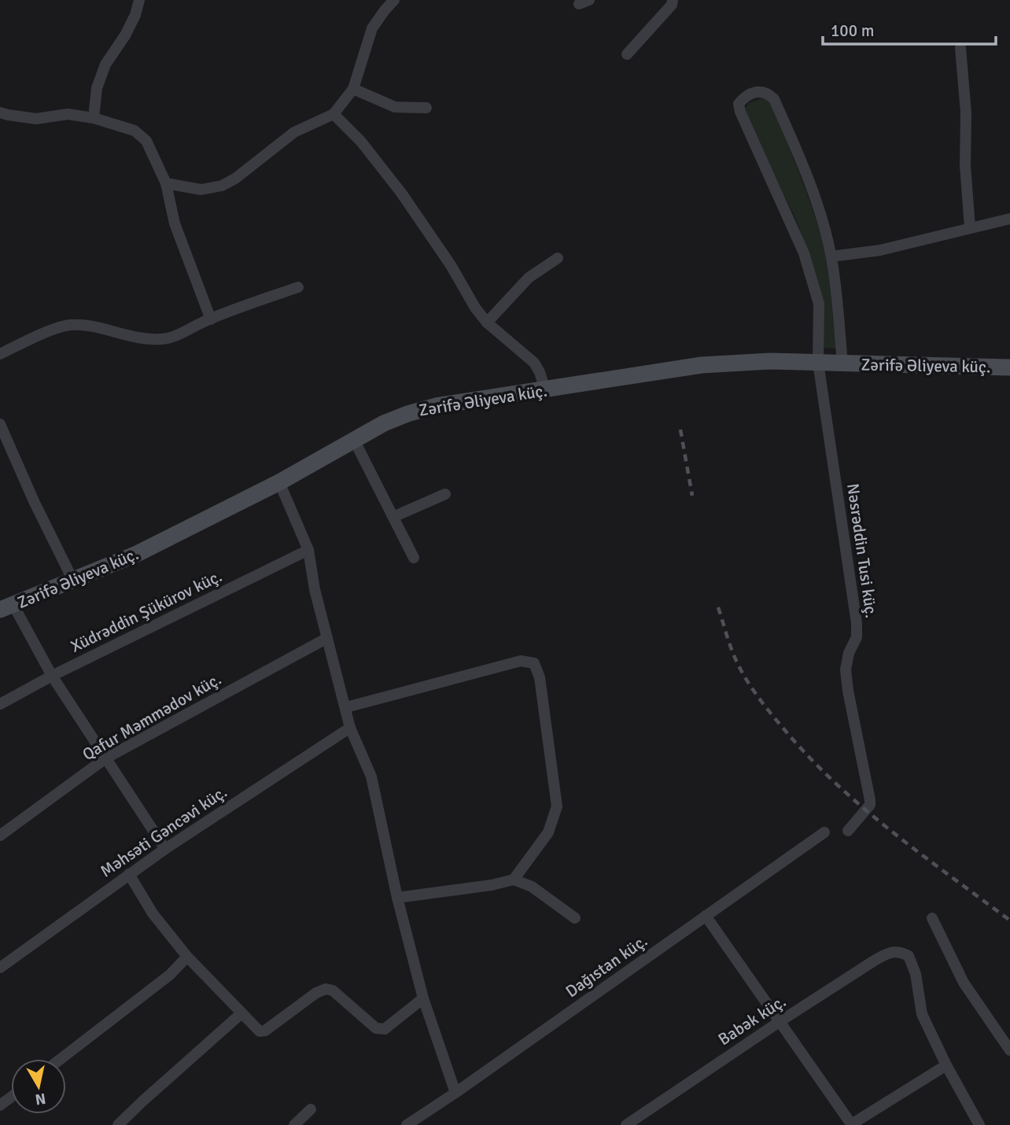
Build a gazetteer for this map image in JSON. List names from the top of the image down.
{
  "streets": {
    "street": [
      "Zərifə Əliyeva küç.",
      "Nəsrəddin Tusi küç.",
      "Xüdrəddin Şükürov küç.",
      "Qafur Məmmədov küç.",
      "Məhsəti Gəncəvi küç.",
      "Dağıstan küç.",
      "Babək küç."
    ]
  },
  "crossings": [
    ["Zərifə Əliyeva küç.", "Nəsrəddin Tusi küç."]
  ],
  "scale_bar": "100 m",
  "north": "bottom"
}
